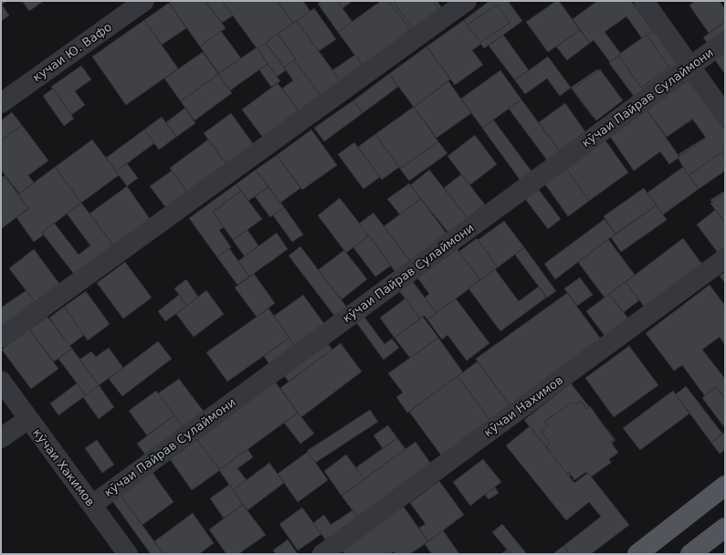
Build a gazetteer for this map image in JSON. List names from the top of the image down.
{
  "streets": {
    "street": [
      "кучаи Ю. Вафо",
      "кӯчаи Пайрав Сулаймони",
      "кӯчаи Нахимов",
      "кӯчаи Хакимов"
    ]
  },
  "crossings": [
    ["кӯчаи Пайрав Сулаймони", "кӯчаи Хакимов"]
  ]
}
